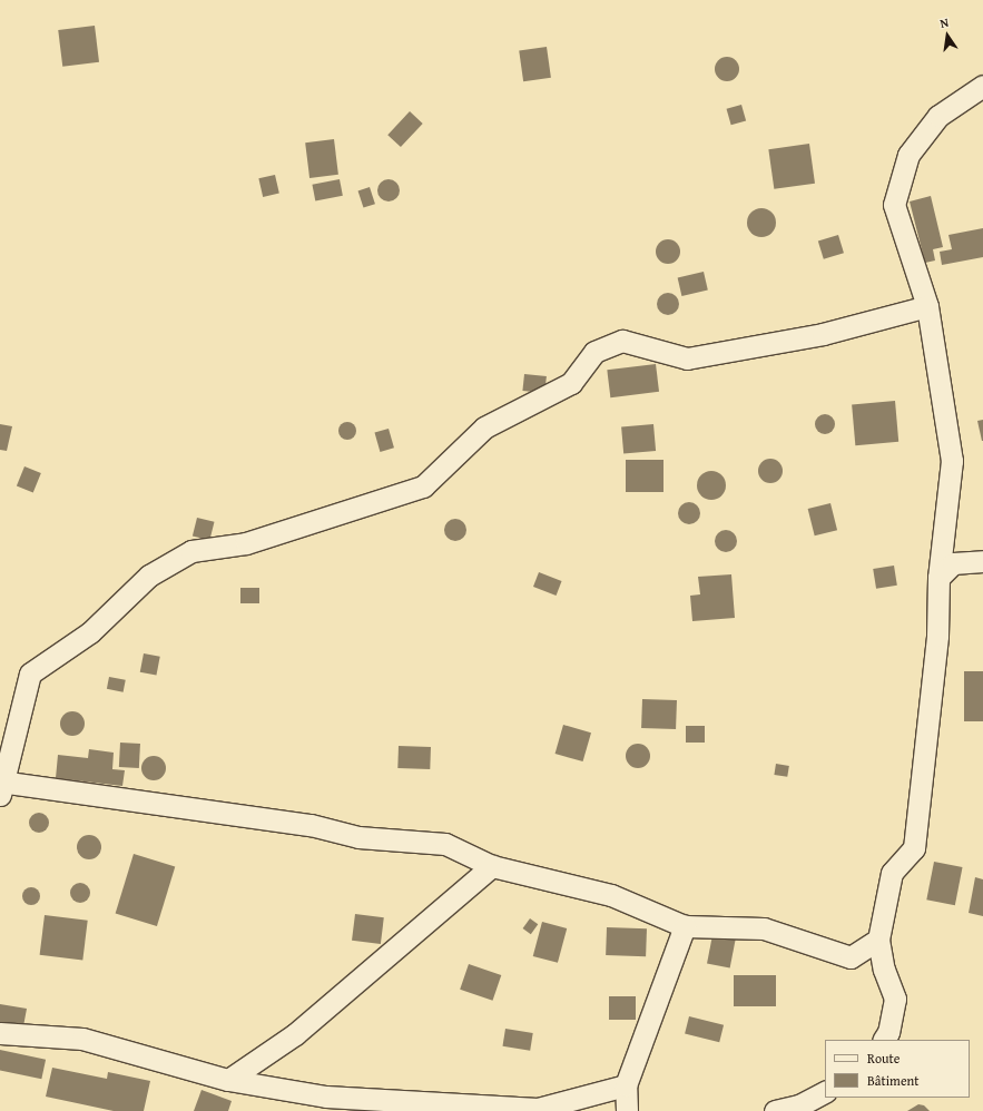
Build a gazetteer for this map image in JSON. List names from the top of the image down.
{
  "legend": ["Route", "Bâtiment"],
  "north": "top"
}
